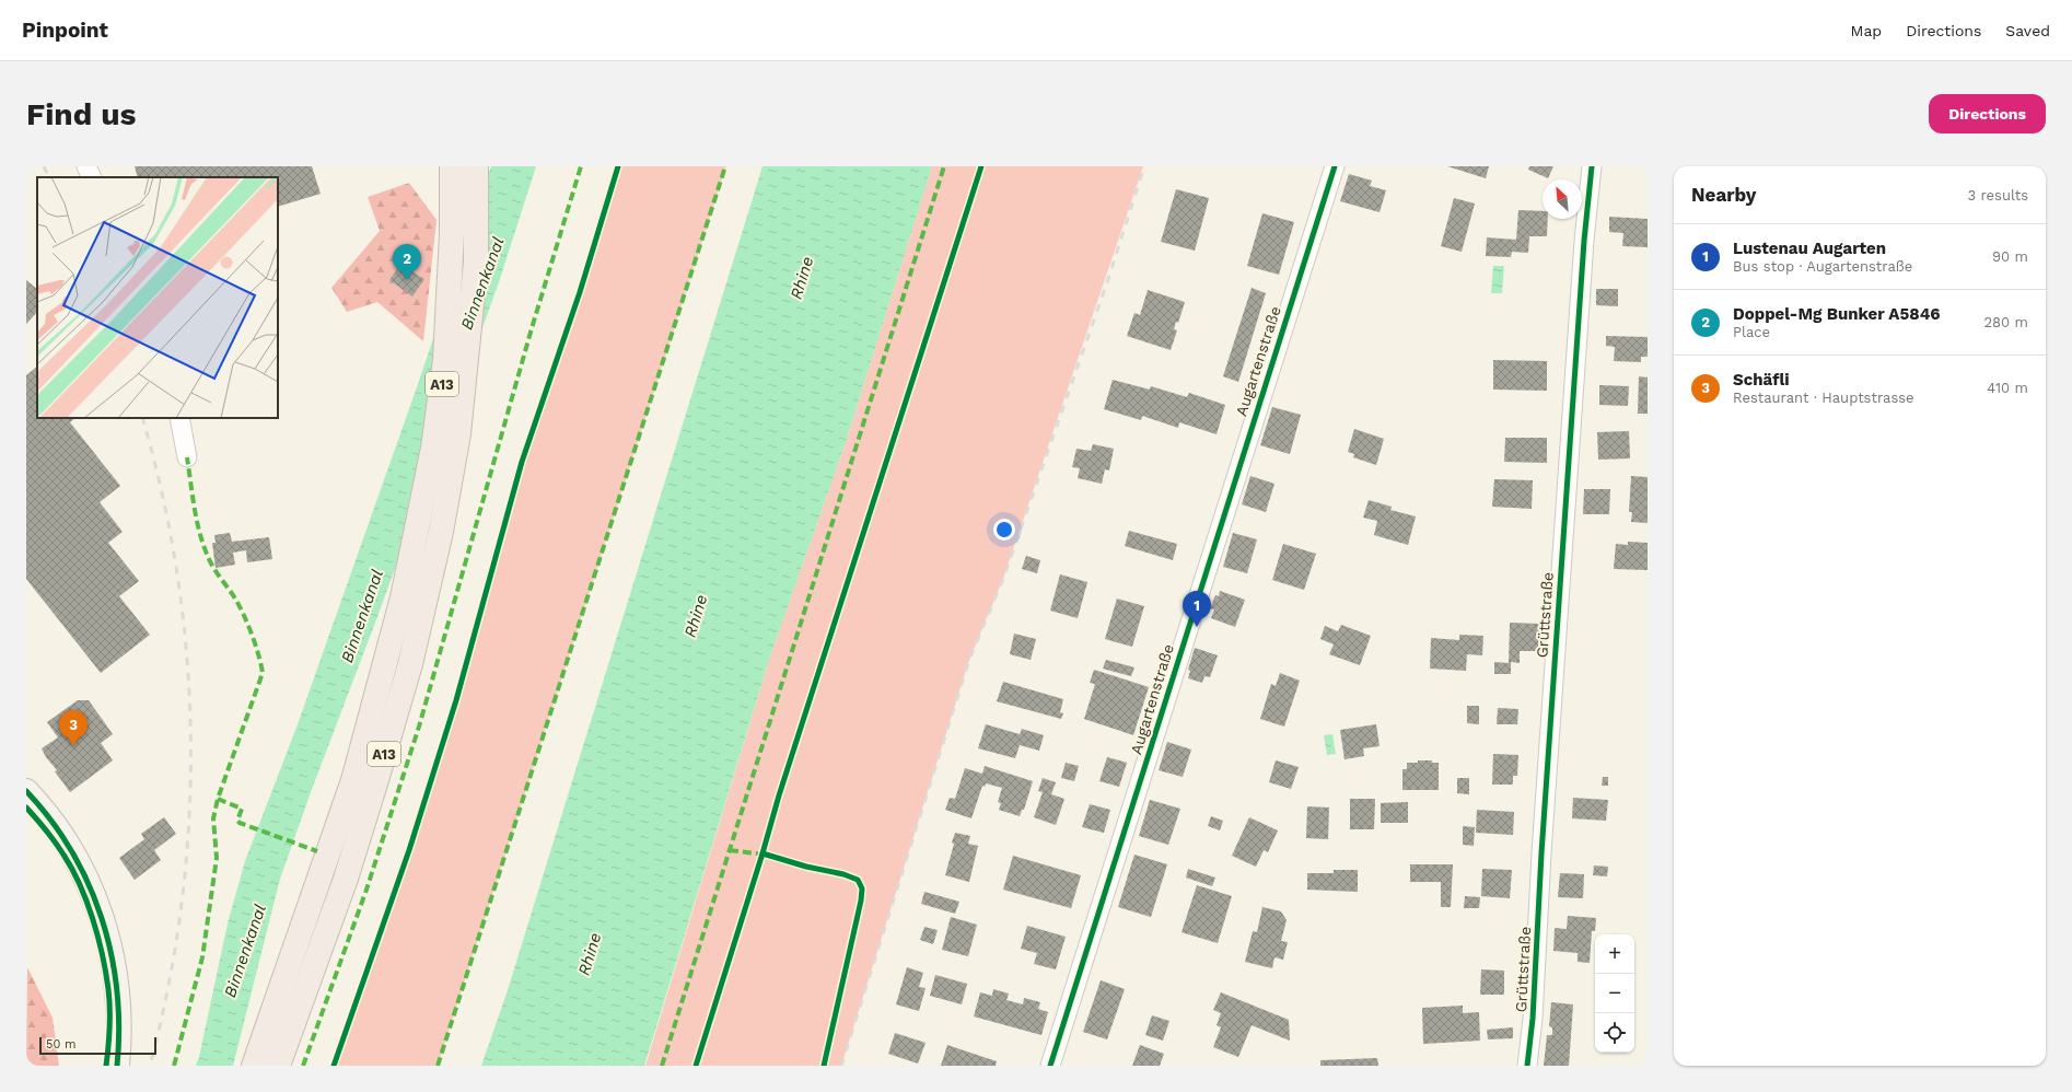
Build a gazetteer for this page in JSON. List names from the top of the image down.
{
  "streets": {
    "highway": ["A13"],
    "street": ["Augartenstraße", "Grüttstraße"]
  },
  "water": ["Rhine", "Binnenkanal"],
  "scale_bar": "50 m",
  "north": "top left",
  "page": {
    "header": "Pinpoint",
    "nav": ["Map", "Directions", "Saved"],
    "buttons": "Directions",
    "title": "Find us",
    "heading": ["Nearby", "3 results"],
    "list": [
      {
        "mark": "1",
        "name": "Lustenau Augarten",
        "note": "Bus stop · Augartenstraße",
        "value": "90 m"
      },
      {
        "mark": "2",
        "name": "Doppel-Mg Bunker A5846",
        "note": "Place",
        "value": "280 m"
      },
      {
        "mark": "3",
        "name": "Schäfli",
        "note": "Restaurant · Hauptstrasse",
        "value": "410 m"
      }
    ],
    "pins": ["2", "1", "3"],
    "map_buttons": ["+", "−"],
    "scale": "50 m"
  }
}
